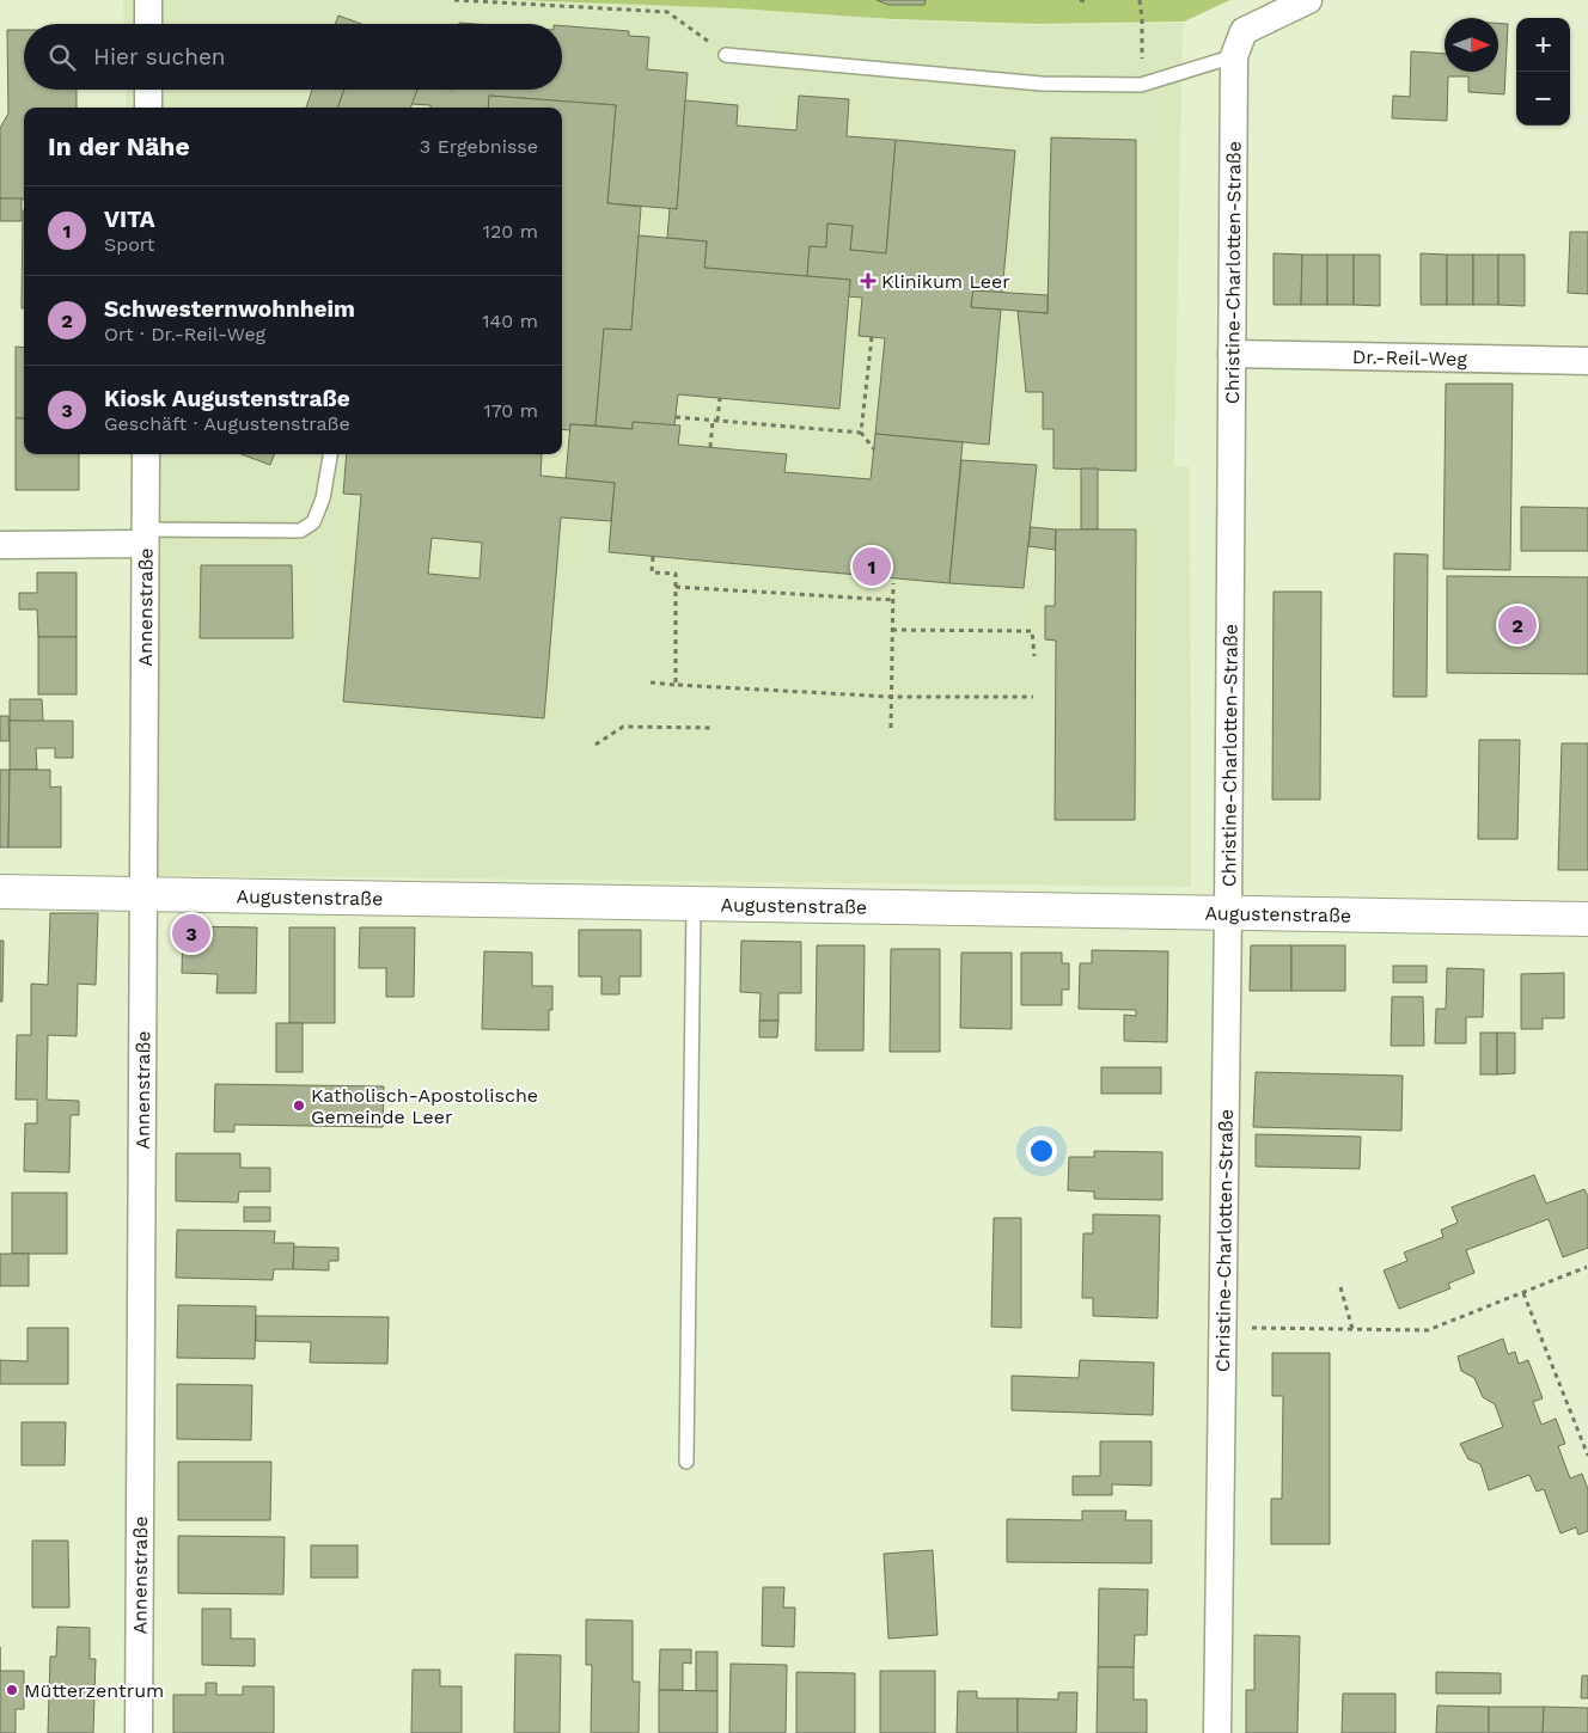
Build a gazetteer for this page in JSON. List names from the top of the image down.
{
  "streets": {
    "street": [
      "Christine-Charlotten-Straße",
      "Dr.-Reil-Weg",
      "Annenstraße",
      "Augustenstraße"
    ]
  },
  "crossings": [
    ["Christine-Charlotten-Straße", "Dr.-Reil-Weg"],
    ["Christine-Charlotten-Straße", "Augustenstraße"],
    ["Annenstraße", "Augustenstraße"]
  ],
  "places": {
    "health": ["Klinikum Leer"],
    "other": ["Katholisch-Apostolische Gemeinde Leer", "Mütterzentrum"]
  },
  "north": "right",
  "page": {
    "map_buttons": ["+", "−"],
    "search": "Hier suchen",
    "heading": ["In der Nähe", "3 Ergebnisse"],
    "list": [
      {
        "mark": "1",
        "name": "VITA",
        "note": "Sport",
        "value": "120 m"
      },
      {
        "mark": "2",
        "name": "Schwesternwohnheim",
        "note": "Ort · Dr.-Reil-Weg",
        "value": "140 m"
      },
      {
        "mark": "3",
        "name": "Kiosk Augustenstraße",
        "note": "Geschäft · Augustenstraße",
        "value": "170 m"
      }
    ],
    "pins": ["1", "2", "3"]
  }
}
